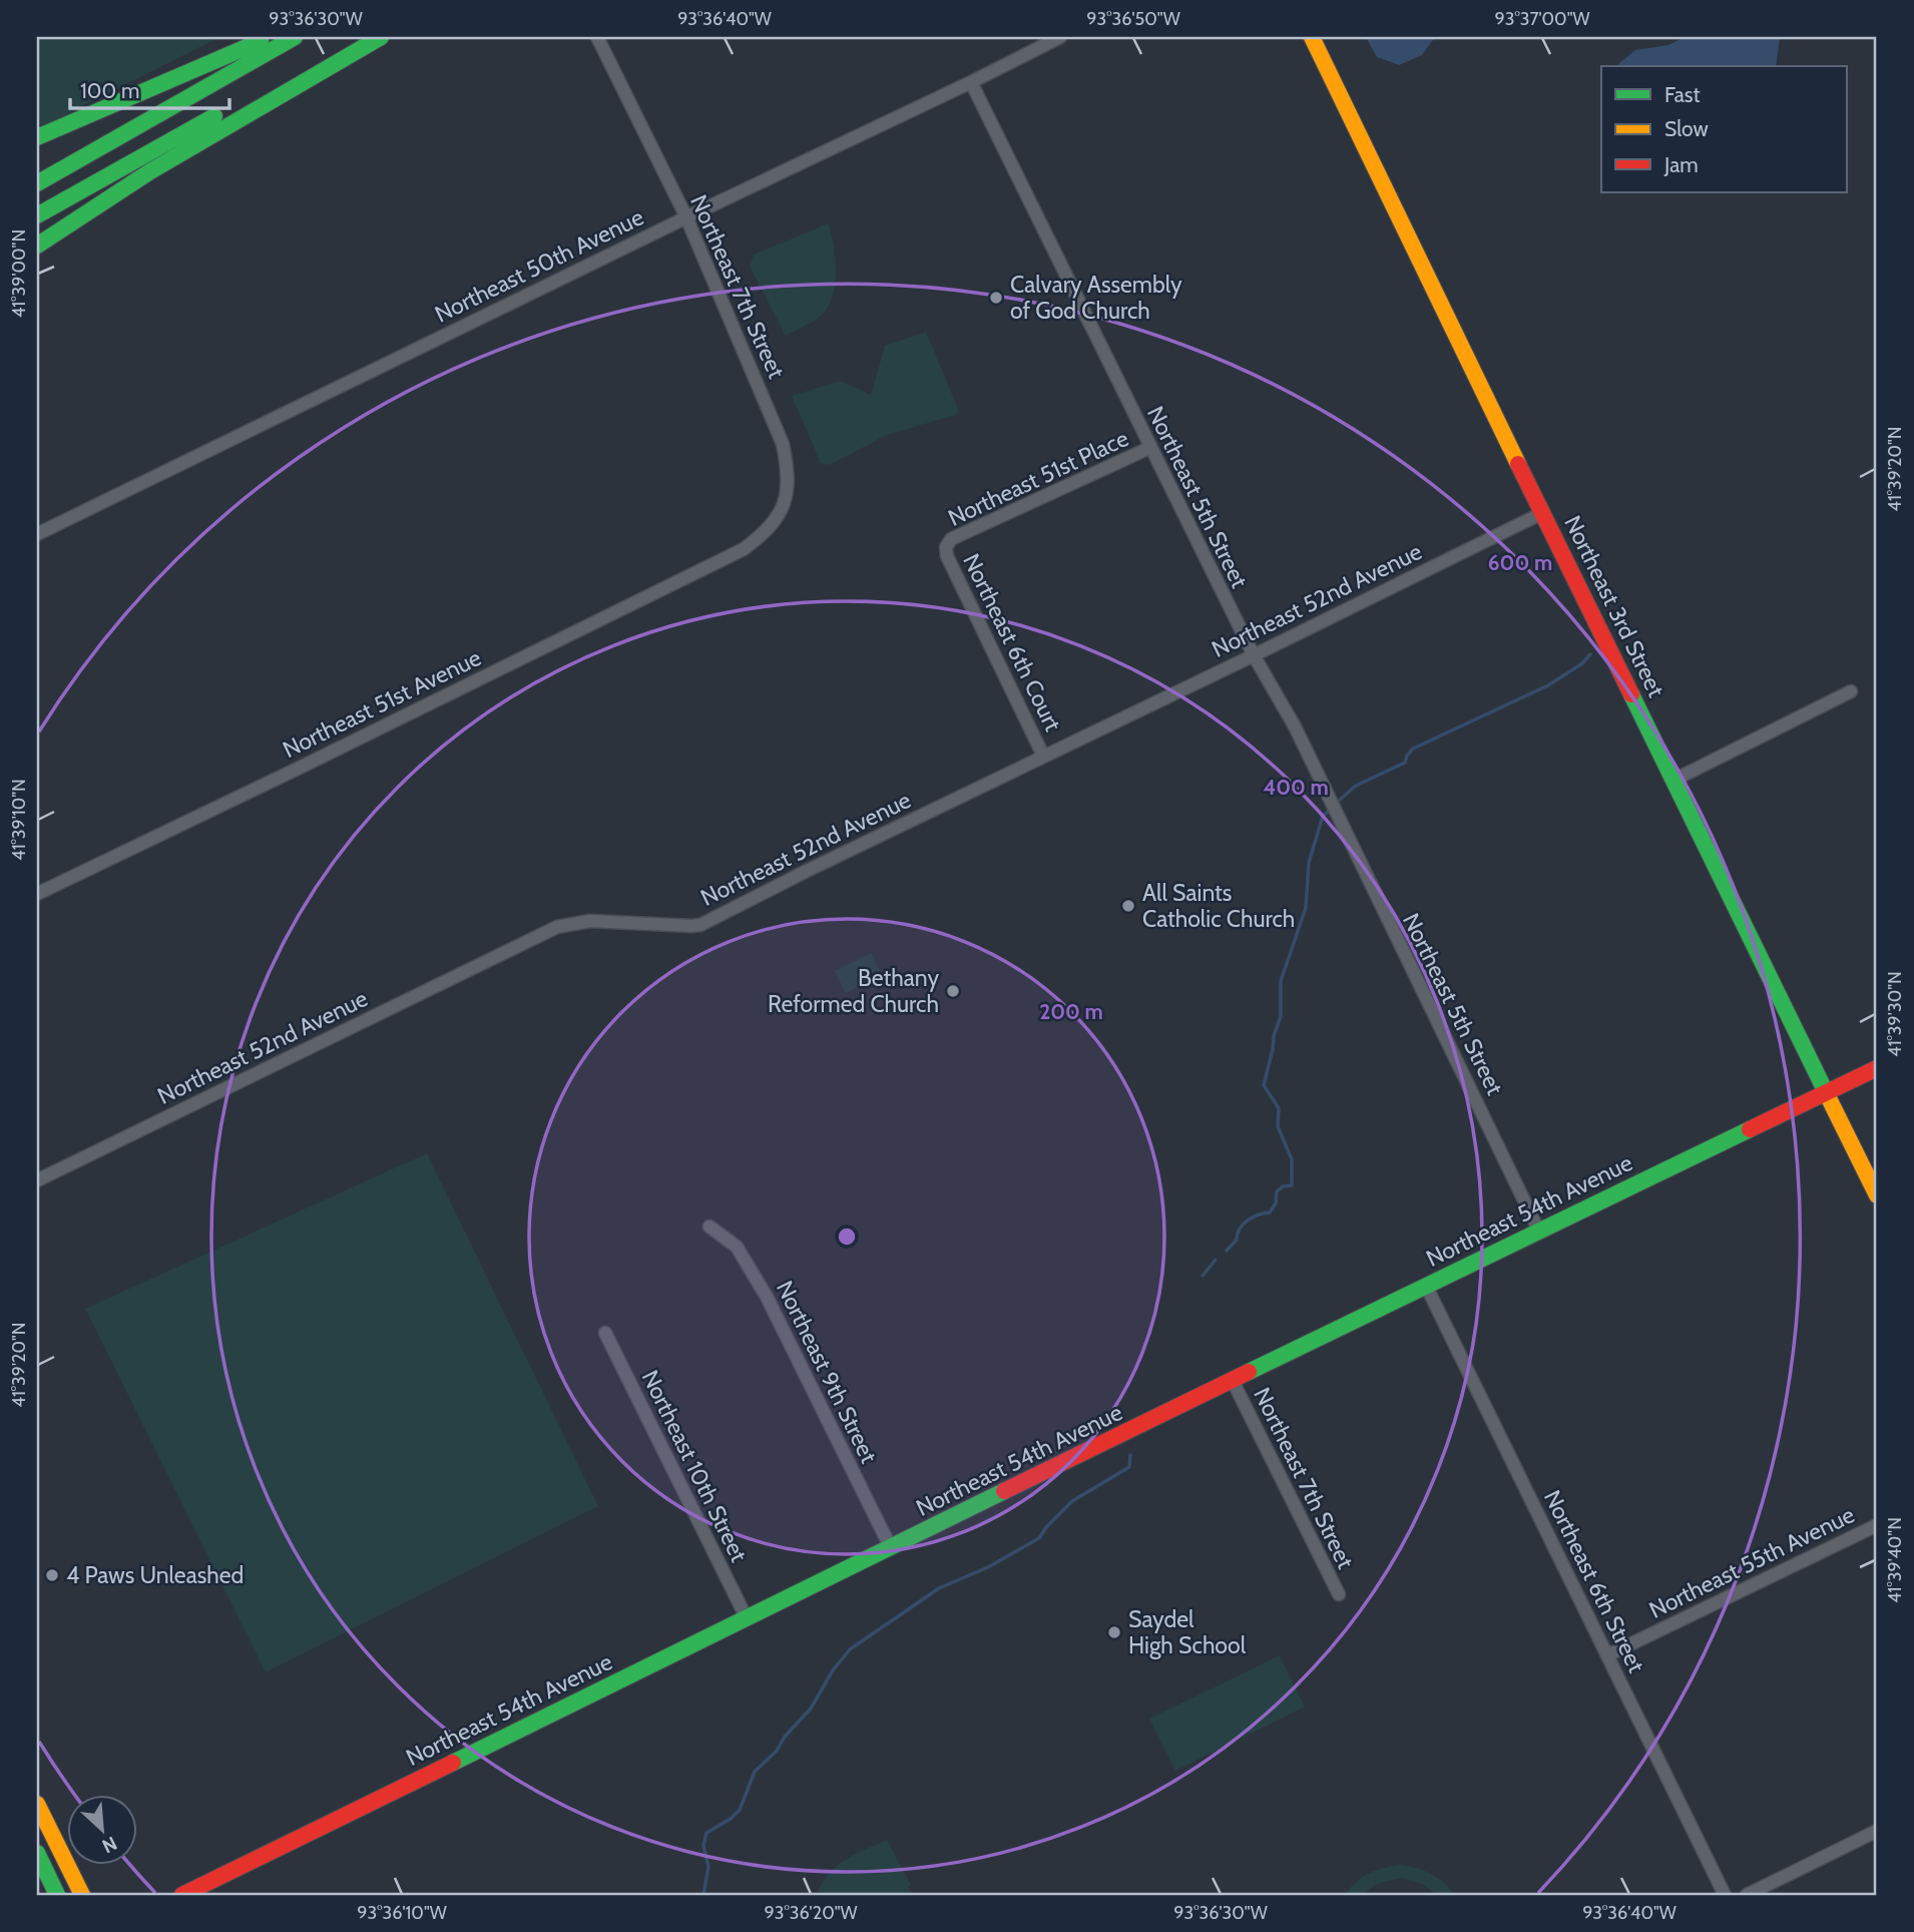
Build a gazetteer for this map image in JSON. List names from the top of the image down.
{
  "streets": {
    "main road": ["Northeast 3rd Street", "Northeast 54th Avenue"],
    "street": [
      "Northeast 50th Avenue",
      "Northeast 7th Street",
      "Northeast 51st Place",
      "Northeast 5th Street",
      "Northeast 52nd Avenue",
      "Northeast 6th Court",
      "Northeast 51st Avenue",
      "Northeast 9th Street",
      "Northeast 10th Street",
      "Northeast 55th Avenue",
      "Northeast 6th Street"
    ]
  },
  "crossings": [
    ["Northeast 50th Avenue", "Northeast 7th Street"],
    ["Northeast 50th Avenue", "Northeast 5th Street"],
    ["Northeast 7th Street", "Northeast 51st Avenue"],
    ["Northeast 7th Street", "Northeast 54th Avenue"],
    ["Northeast 51st Place", "Northeast 5th Street"],
    ["Northeast 51st Place", "Northeast 6th Court"],
    ["Northeast 5th Street", "Northeast 52nd Avenue"],
    ["Northeast 5th Street", "Northeast 54th Avenue"],
    ["Northeast 52nd Avenue", "Northeast 3rd Street"],
    ["Northeast 52nd Avenue", "Northeast 6th Court"],
    ["Northeast 3rd Street", "Northeast 54th Avenue"],
    ["Northeast 54th Avenue", "Northeast 9th Street"],
    ["Northeast 54th Avenue", "Northeast 10th Street"],
    ["Northeast 54th Avenue", "Northeast 6th Street"],
    ["Northeast 55th Avenue", "Northeast 6th Street"]
  ],
  "places": [
    "Calvary Assembly of God Church",
    "All Saints Catholic Church",
    "Bethany Reformed Church",
    "4 Paws Unleashed",
    "Saydel High School"
  ],
  "legend": ["Fast", "Slow", "Jam"],
  "scale_bar": "100 m",
  "north": "bottom right",
  "coordinates": [
    "93°36'30\"W",
    "93°36'40\"W",
    "93°36'50\"W",
    "93°37'00\"W",
    "41°39'00\"N",
    "41°39'20\"N",
    "41°39'10\"N",
    "41°39'30\"N",
    "41°39'40\"N",
    "93°36'10\"W",
    "93°36'20\"W"
  ],
  "rings": ["600 m", "400 m", "200 m"]
}
